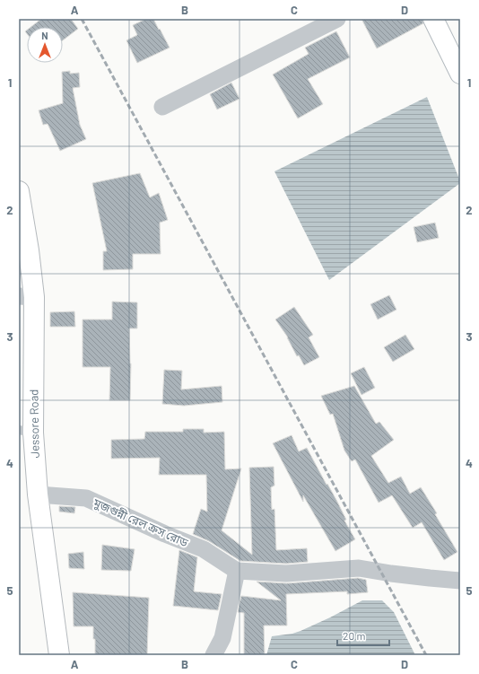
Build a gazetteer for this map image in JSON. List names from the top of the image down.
{
  "streets": {
    "main road": ["Jessore Road"],
    "street": ["মুজগুন্নী রেল ক্রস রোড"]
  },
  "crossings": [
    ["Jessore Road", "মুজগুন্নী রেল ক্রস রোড"]
  ],
  "scale_bar": "20 m",
  "north": "top",
  "grid": {
    "columns": [
      "A",
      "B",
      "C",
      "D"
    ],
    "rows": [
      "1",
      "2",
      "3",
      "4",
      "5"
    ]
  }
}
